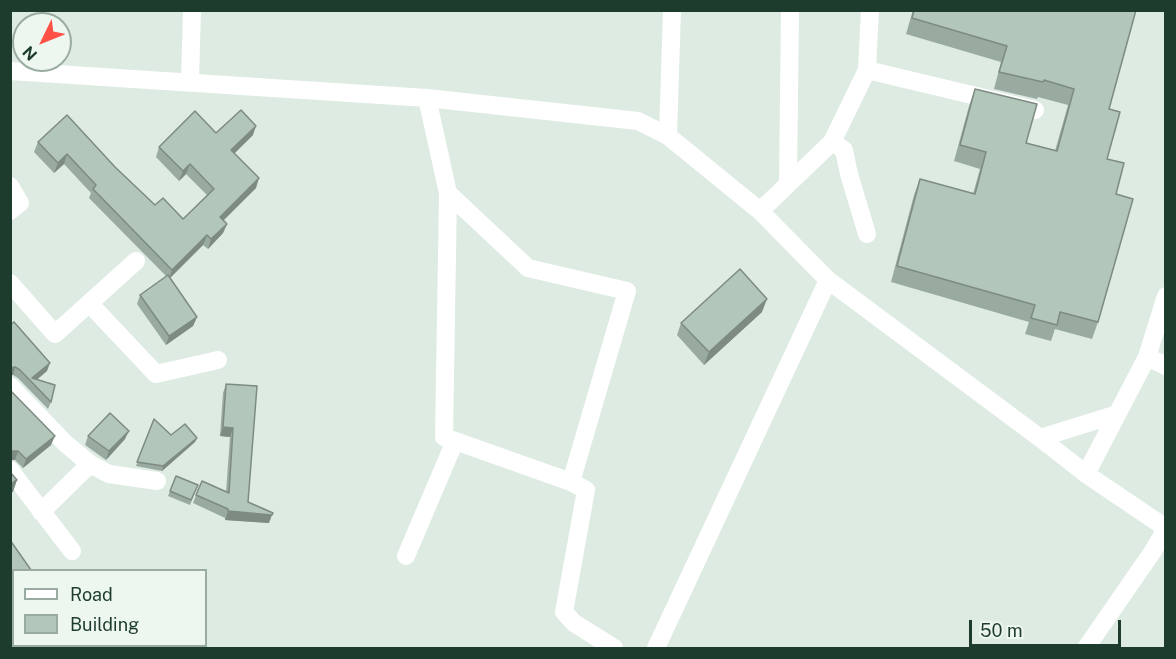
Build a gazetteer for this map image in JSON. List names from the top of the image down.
{
  "legend": ["Road", "Building"],
  "scale_bar": "50 m",
  "north": "bottom left"
}
